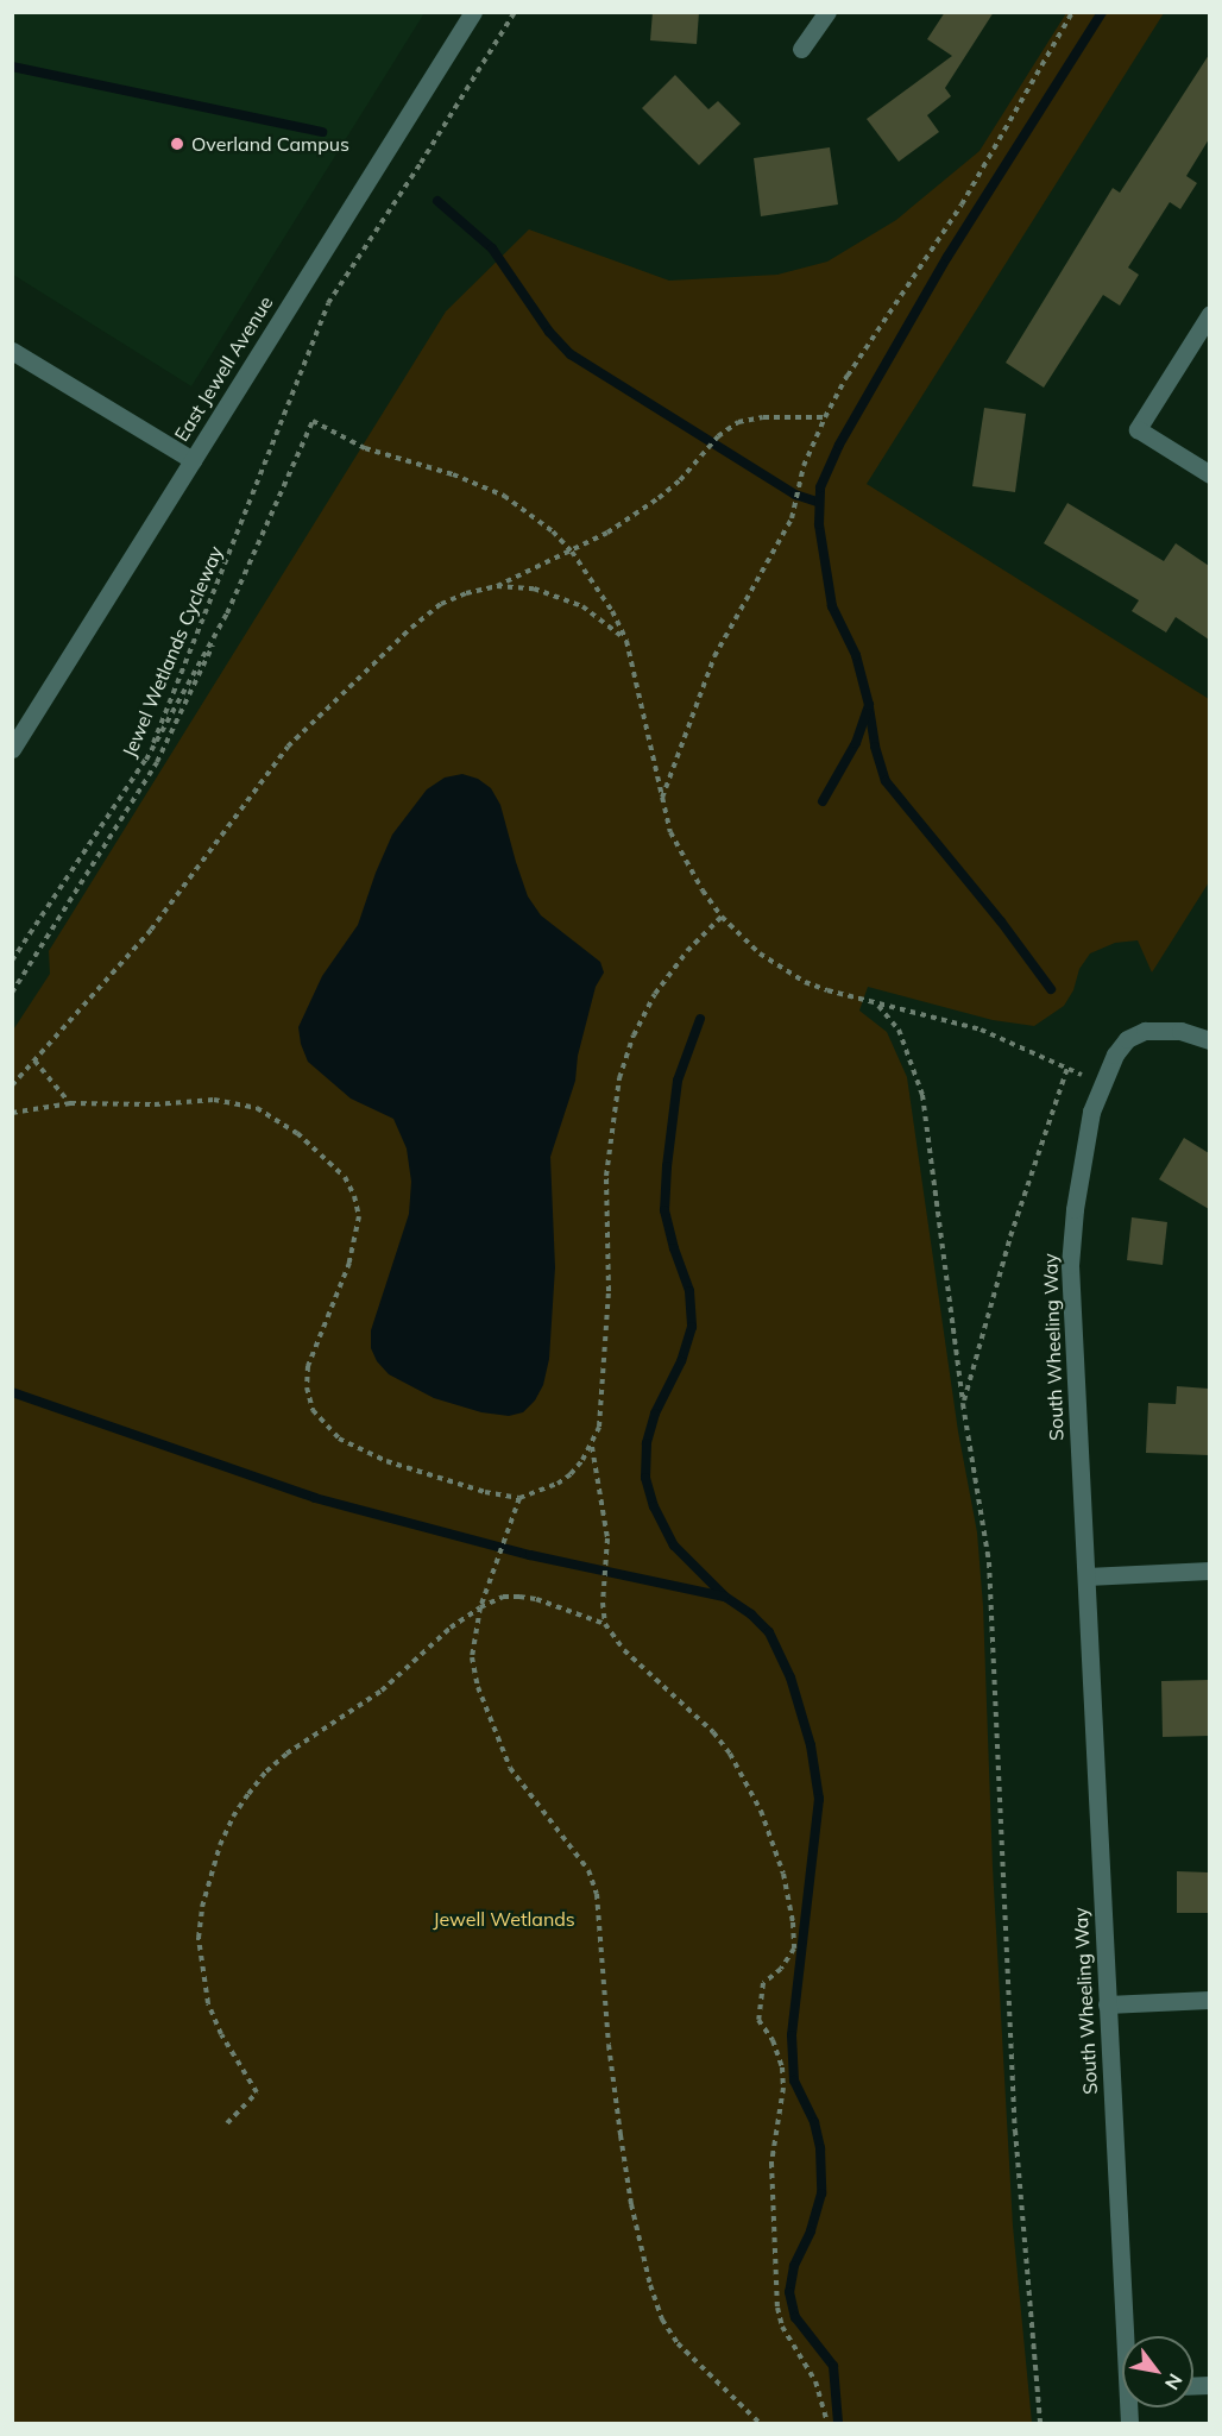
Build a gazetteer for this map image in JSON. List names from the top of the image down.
{
  "streets": {
    "street": ["East Jewell Avenue", "South Wheeling Way"],
    "path": ["Jewel Wetlands Cycleway"]
  },
  "parks": ["Jewell Wetlands"],
  "places": ["Overland Campus"],
  "north": "bottom right"
}
